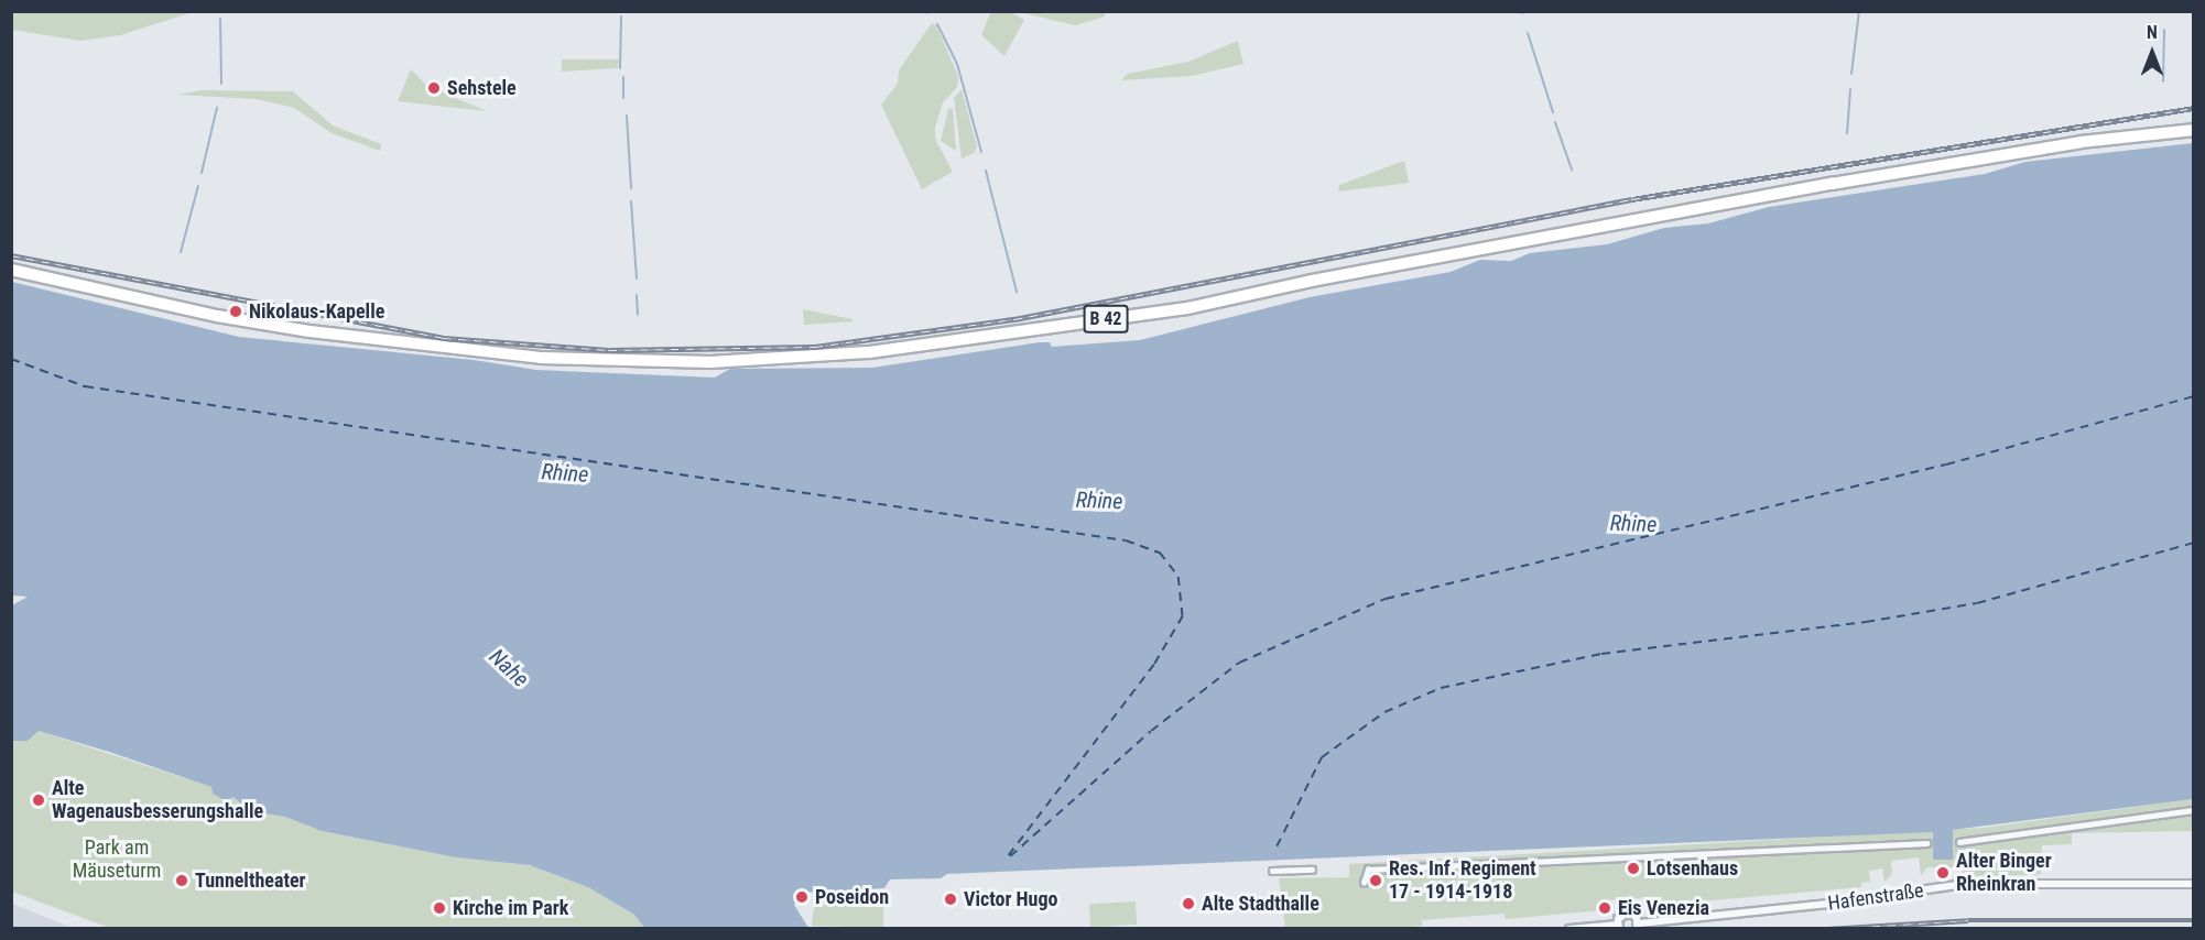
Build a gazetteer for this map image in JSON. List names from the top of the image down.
{
  "streets": {
    "main road": ["B 42"],
    "street": ["Hafenstraße"]
  },
  "water": ["Rhine", "Nahe"],
  "parks": ["Park am Mäuseturm"],
  "places": [
    "Sehstele",
    "Nikolaus-Kapelle",
    "Alte Wagenausbesserungshalle",
    "Lotsenhaus",
    "Alter Binger Rheinkran",
    "Tunneltheater",
    "Res. Inf. Regiment 17 - 1914-1918",
    "Poseidon",
    "Victor Hugo",
    "Alte Stadthalle",
    "Kirche im Park",
    "Eis Venezia"
  ],
  "north": "top"
}
